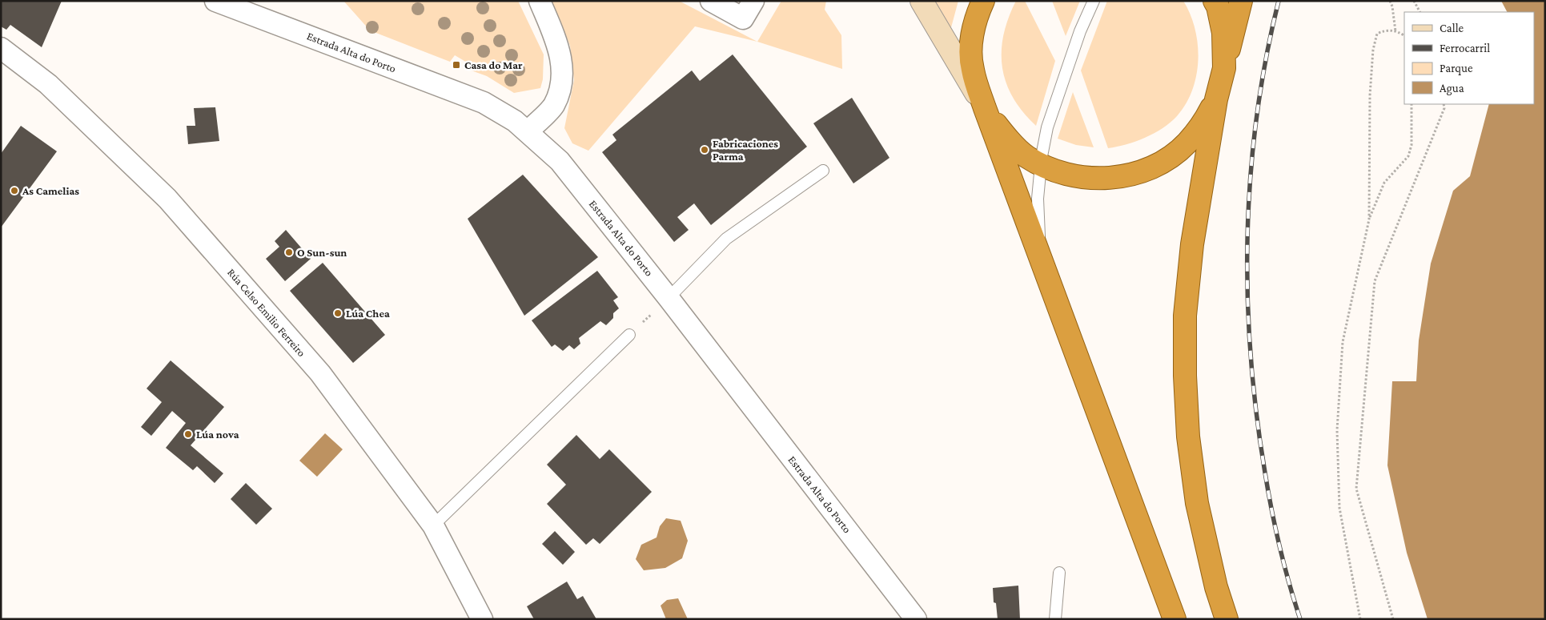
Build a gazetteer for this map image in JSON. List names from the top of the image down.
{
  "streets": {
    "street": ["Estrada Alta do Porto", "Rúa Celso Emilio Ferreiro"]
  },
  "places": {
    "transit": ["Casa do Mar"],
    "other": [
      "Fabricaciones Parma",
      "As Camelias",
      "O Sun-sun",
      "Lúa Chea",
      "Lúa nova"
    ]
  },
  "legend": [
    "Calle",
    "Ferrocarril",
    "Parque",
    "Agua"
  ]
}
